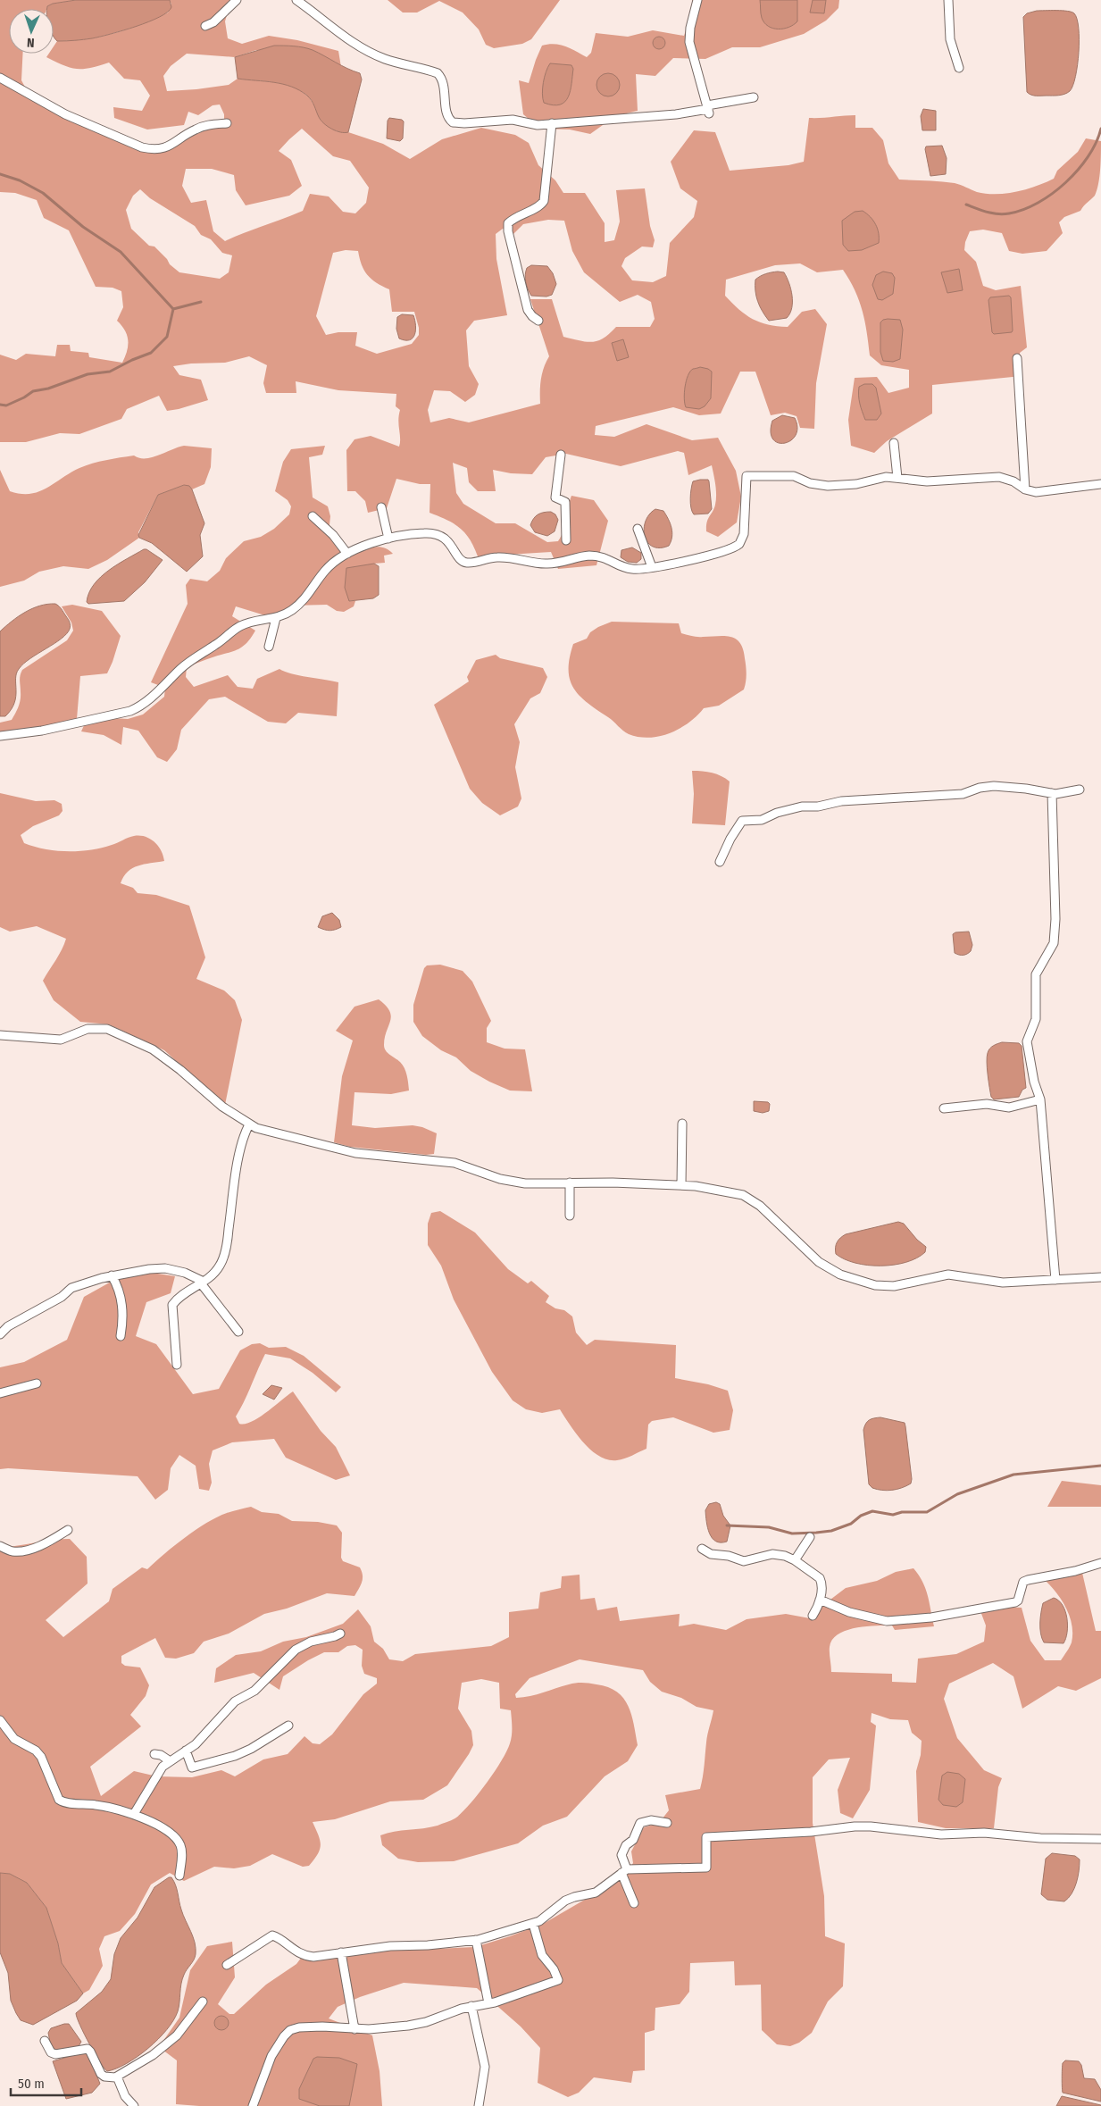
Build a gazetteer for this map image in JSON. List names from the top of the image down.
{
  "scale_bar": "50 m",
  "north": "bottom"
}
